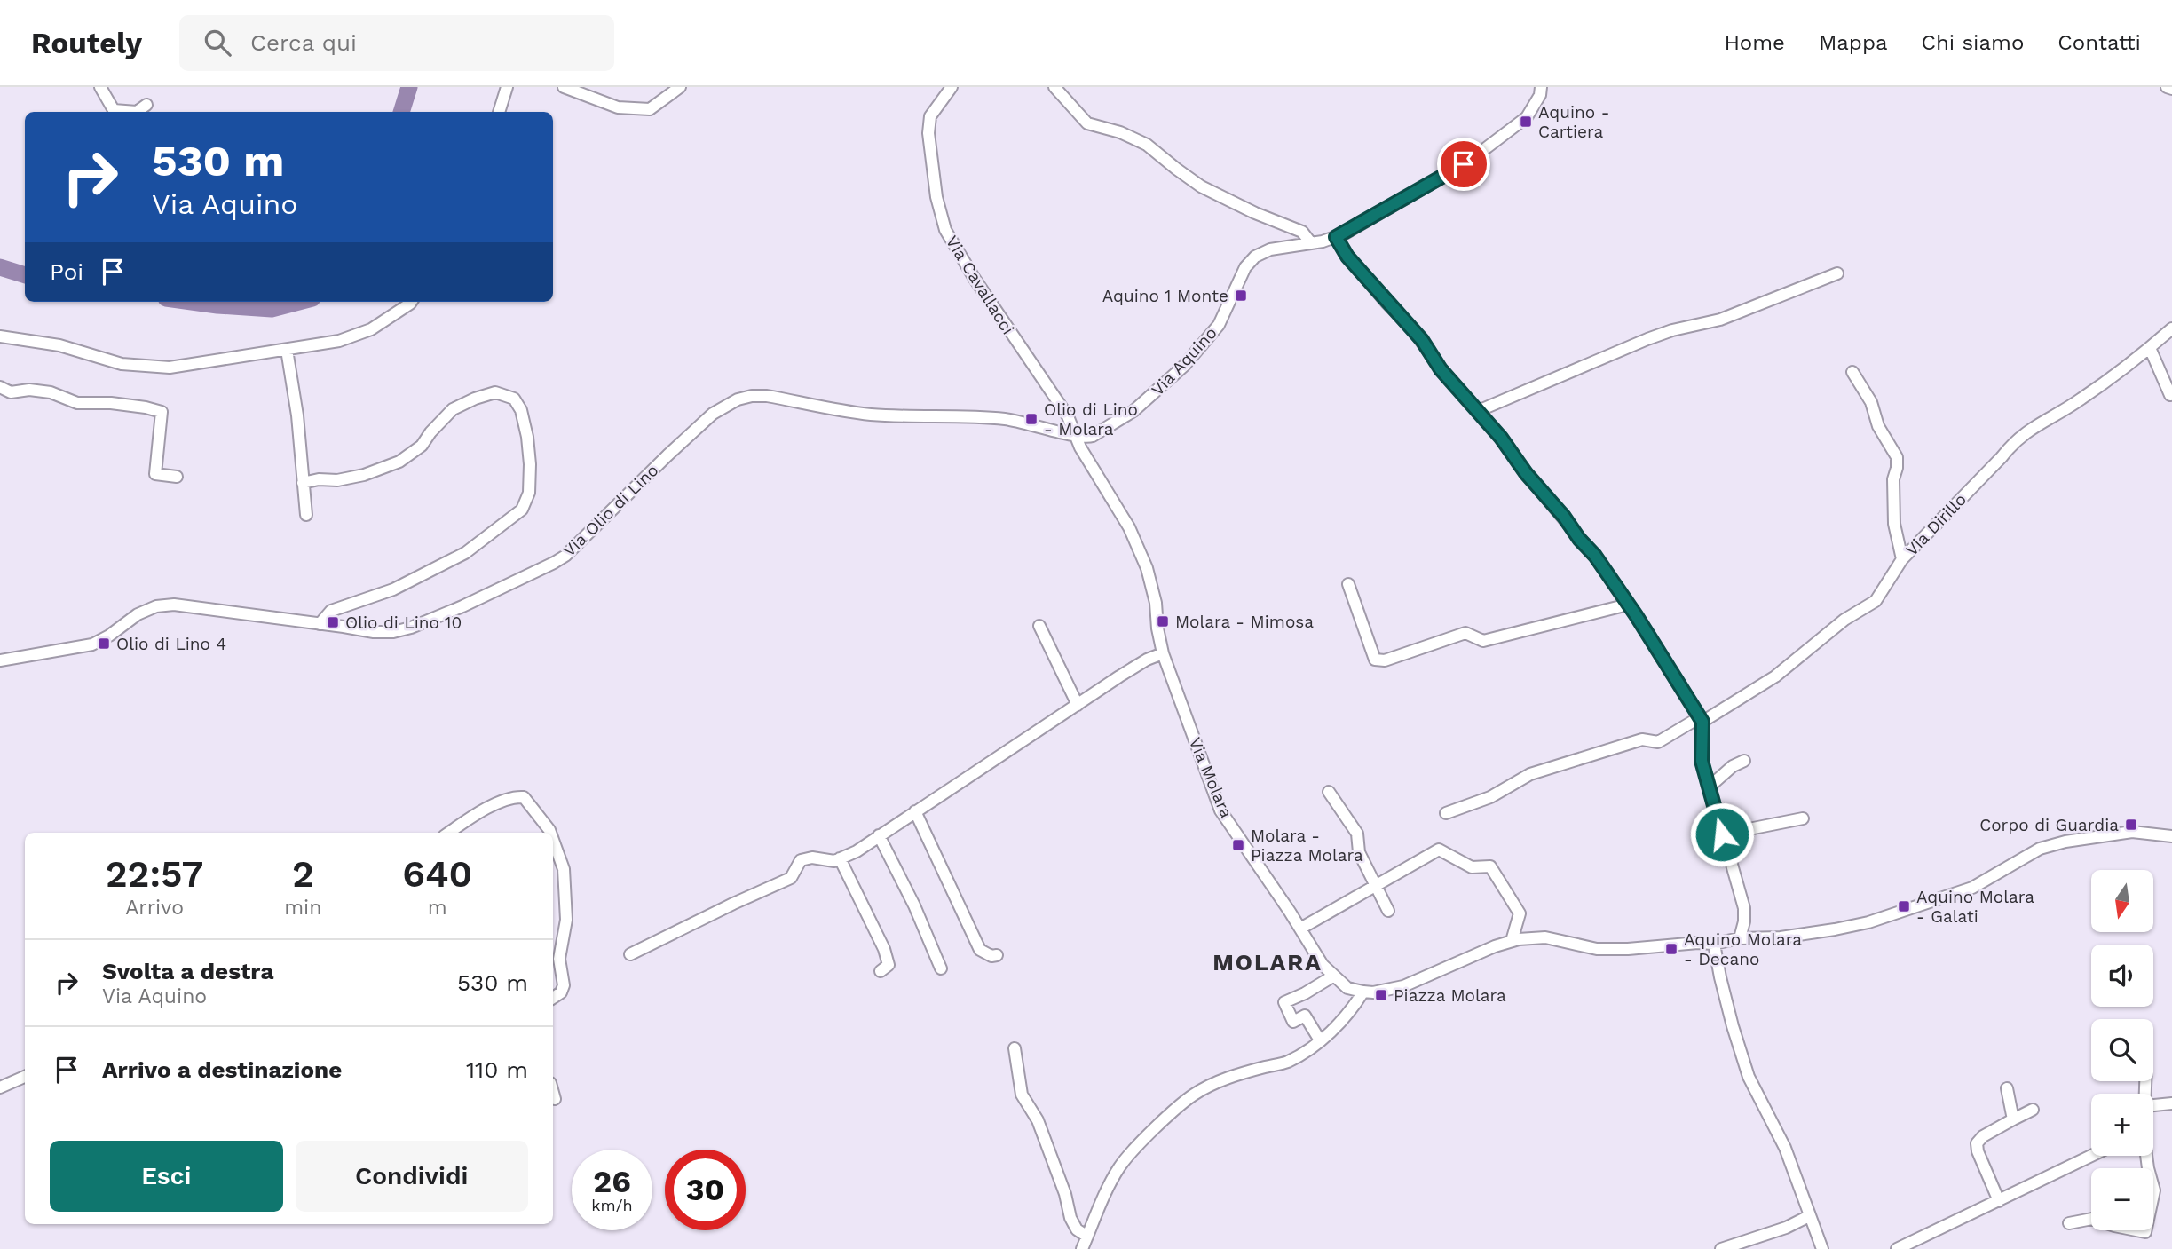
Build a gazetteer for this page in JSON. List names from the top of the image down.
{
  "streets": {
    "street": [
      "Via Cavallacci",
      "Via Aquino",
      "Via Olio di Lino",
      "Via Dirillo",
      "Via Molara"
    ]
  },
  "crossings": [
    ["Via Cavallacci", "Via Aquino"],
    ["Via Cavallacci", "Via Olio di Lino"],
    ["Via Cavallacci", "Via Molara"],
    ["Via Aquino", "Via Olio di Lino"],
    ["Via Aquino", "Via Molara"],
    ["Via Olio di Lino", "Via Molara"]
  ],
  "districts": ["MOLARA"],
  "places": {
    "transit": [
      "Aquino - Cartiera",
      "Aquino 1 Monte",
      "Olio di Lino - Molara",
      "Molara - Mimosa",
      "Olio di Lino 10",
      "Olio di Lino 4",
      "Corpo di Guardia",
      "Molara - Piazza Molara",
      "Aquino Molara - Galati",
      "Aquino Molara - Decano",
      "Piazza Molara"
    ]
  },
  "north": "bottom",
  "page": {
    "header": "Routely",
    "search": "Cerca qui",
    "nav": [
      "Home",
      "Mappa",
      "Chi siamo",
      "Contatti"
    ],
    "turn": ["530 m", "Via Aquino"],
    "then": "Poi",
    "eta": [
      "22:57",
      "Arrivo",
      "2",
      "min",
      "640",
      "m"
    ],
    "map_buttons": ["+", "−"],
    "list": [
      {
        "name": "Svolta a destra",
        "note": "Via Aquino",
        "value": "530 m"
      },
      {
        "name": "Arrivo a destinazione",
        "value": "110 m"
      }
    ],
    "buttons": ["Esci", "Condividi"],
    "speed": "26 km/h",
    "limit": "30"
  }
}
